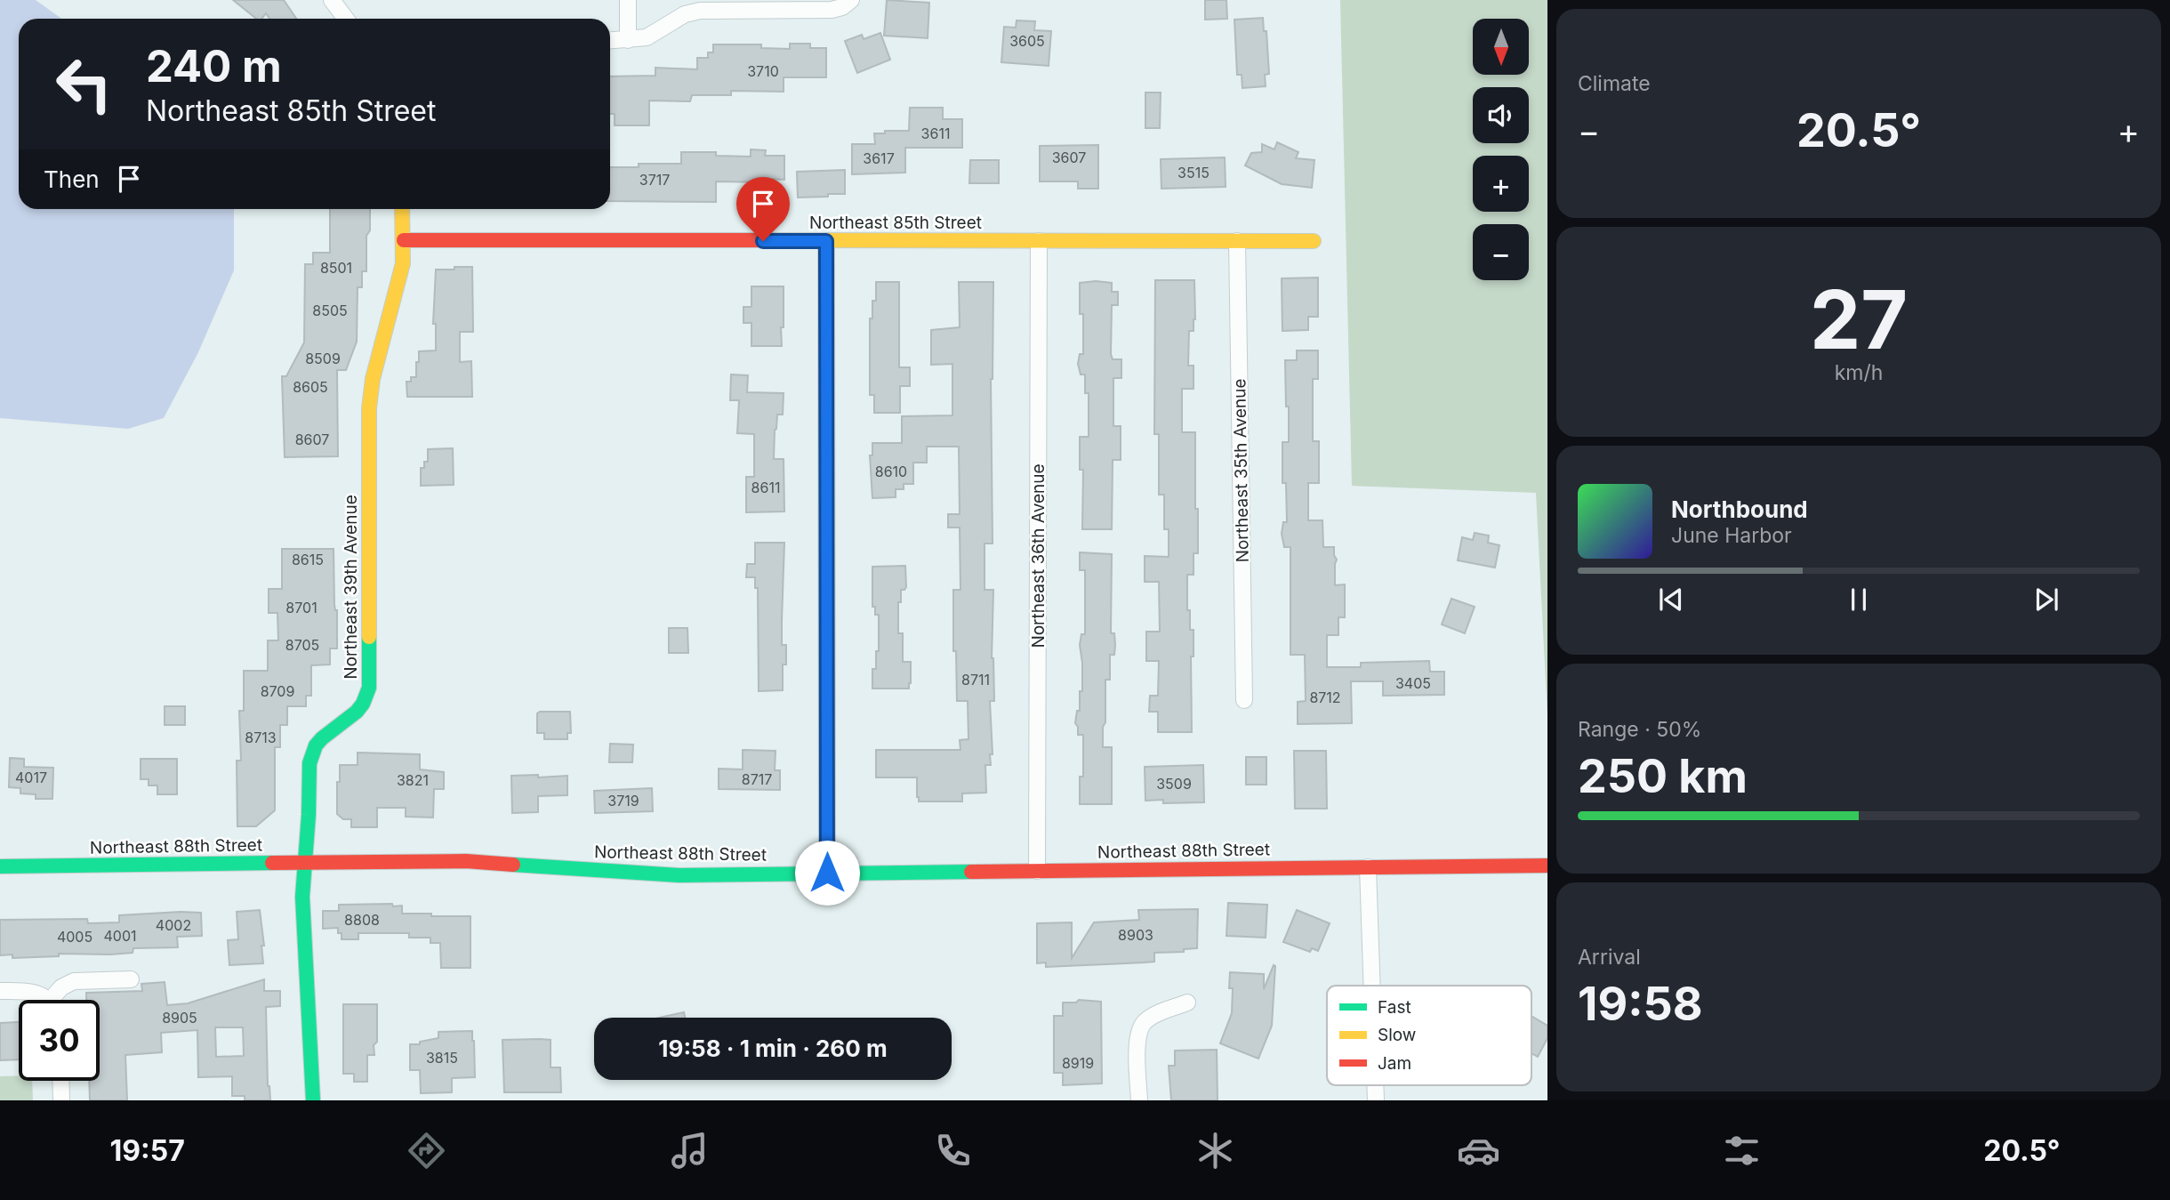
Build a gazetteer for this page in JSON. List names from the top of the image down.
{
  "streets": {
    "street": [
      "Northeast 85th Street",
      "Northeast 35th Avenue",
      "Northeast 36th Avenue",
      "Northeast 39th Avenue",
      "Northeast 88th Street"
    ]
  },
  "crossings": [
    ["Northeast 85th Street", "Northeast 35th Avenue"],
    ["Northeast 85th Street", "Northeast 36th Avenue"],
    ["Northeast 85th Street", "Northeast 39th Avenue"],
    ["Northeast 36th Avenue", "Northeast 88th Street"],
    ["Northeast 39th Avenue", "Northeast 88th Street"]
  ],
  "house_numbers": [
    "3605",
    "3710",
    "3611",
    "3607",
    "3617",
    "3515",
    "3717",
    "8501",
    "8505",
    "8509",
    "8605",
    "8607",
    "8610",
    "8611",
    "8615",
    "8701",
    "8705",
    "8711",
    "3405",
    "8709",
    "8712",
    "8713",
    "4017",
    "8717",
    "3821",
    "3509",
    "3719",
    "8808",
    "4002",
    "8903",
    "4001",
    "4005",
    "8905",
    "3815",
    "8919"
  ],
  "legend": ["Fast", "Slow", "Jam"],
  "north": "bottom",
  "page": {
    "tile": [
      "Climate",
      ["27", "km/h"],
      ["Range · 50%", "250 km"],
      ["Arrival", "19:58"]
    ],
    "map_buttons": ["+", "−"],
    "turn": ["240 m", "Northeast 85th Street"],
    "heat": ["−", "20.5°", "+"],
    "then": "Then",
    "song": ["Northbound", "June Harbor"],
    "limit": "30",
    "trip": "19:58 · 1 min · 260 m",
    "tabs": ["19:57", "20.5°"]
  }
}
